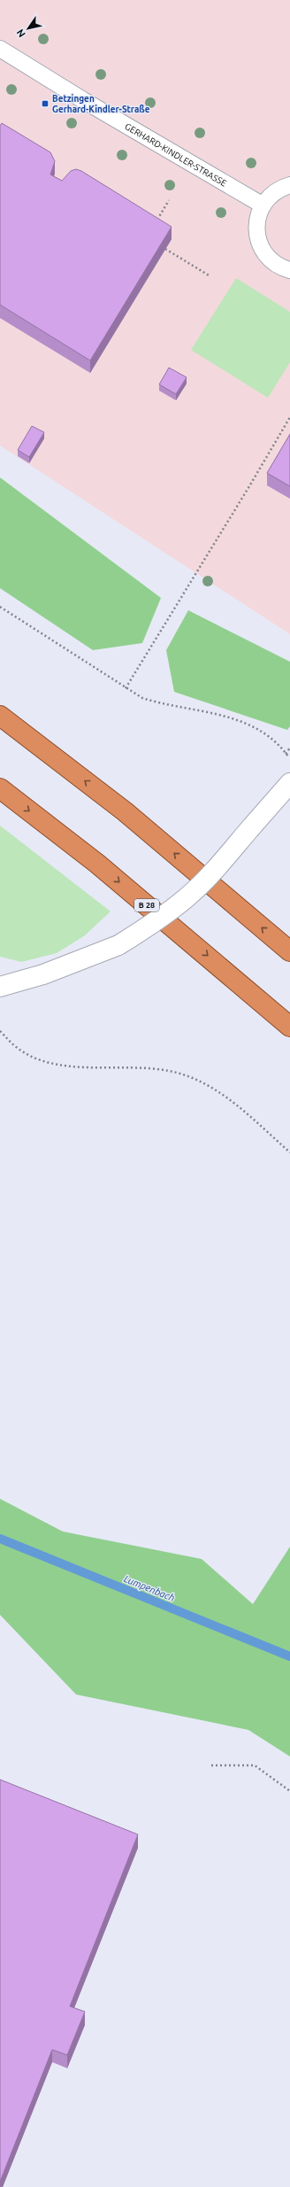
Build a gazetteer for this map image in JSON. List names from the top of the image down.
{
  "streets": {
    "highway": ["B 28"],
    "lane": ["GERHARD-KINDLER-STRASSE"]
  },
  "water": ["Lumpenbach"],
  "places": {
    "transit": ["Betzingen Gerhard-Kindler-Straße"]
  },
  "north": "bottom left"
}
